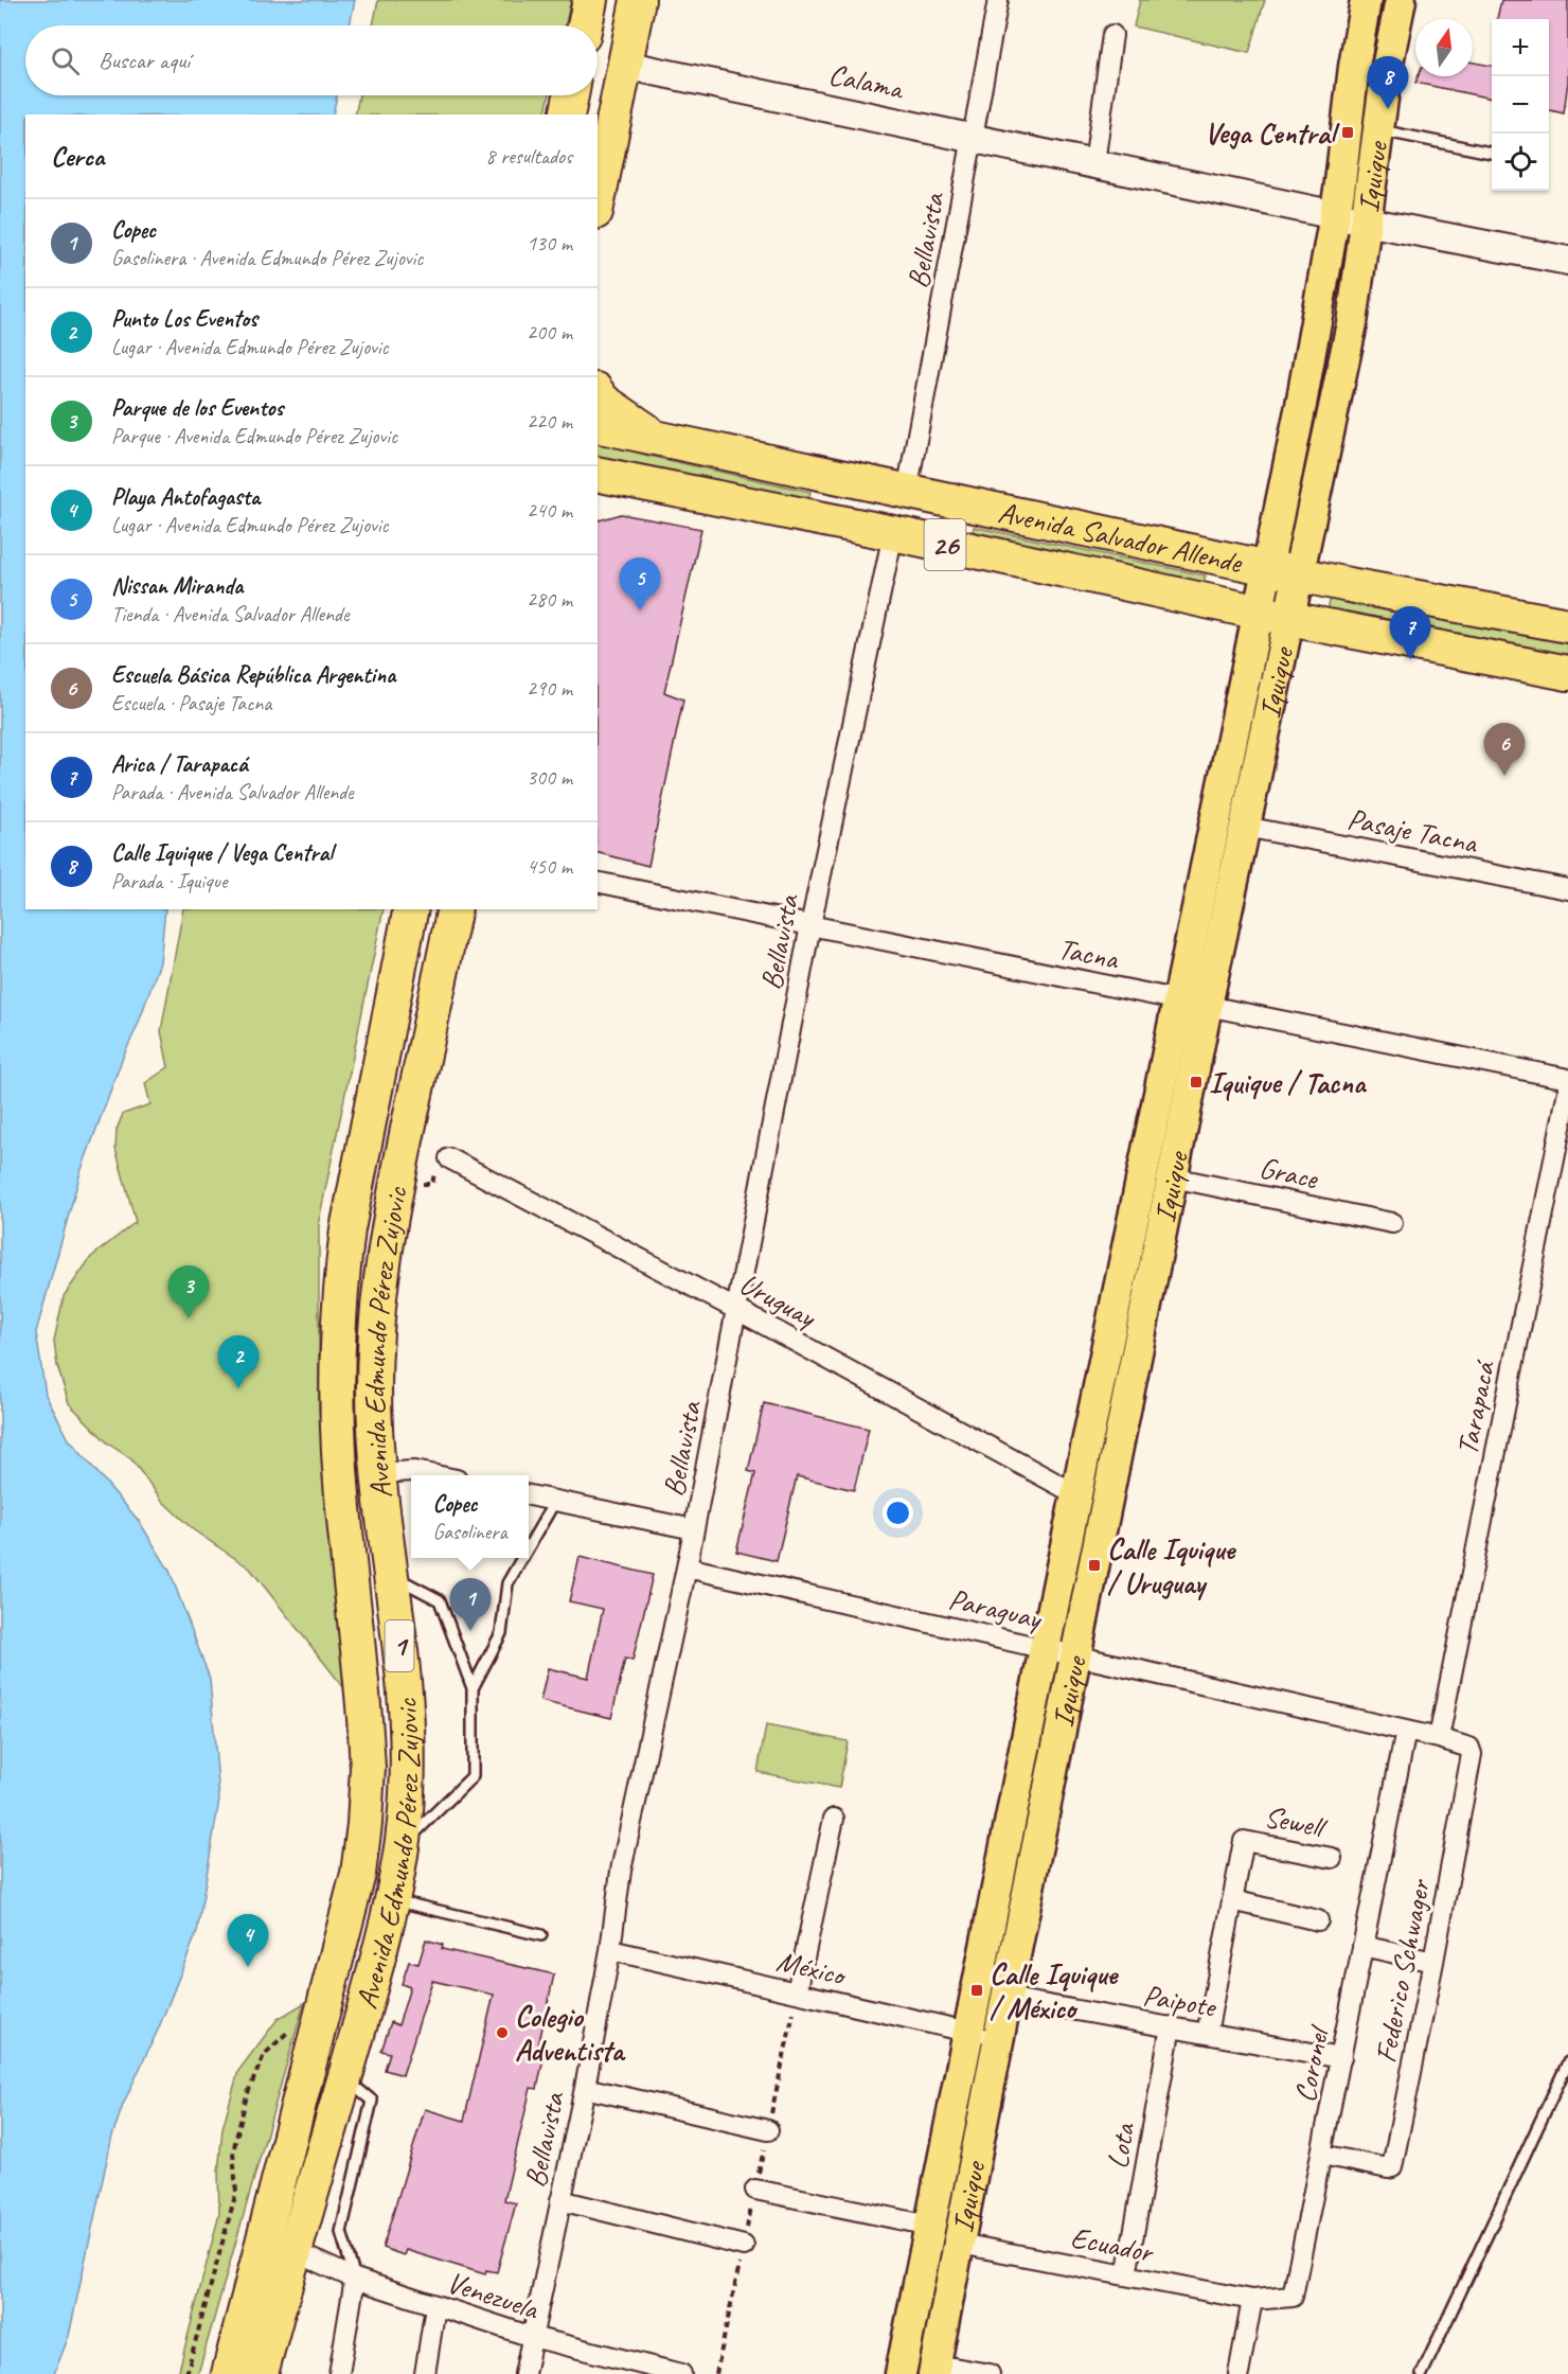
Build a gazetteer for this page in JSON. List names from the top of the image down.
{
  "streets": {
    "highway": [
      "Avenida Salvador Allende",
      "26",
      "Avenida Edmundo Pérez Zujovic",
      "1"
    ],
    "main road": ["Iquique"],
    "street": [
      "Calama",
      "Bellavista",
      "Pasaje Tacna",
      "Tacna",
      "Grace",
      "Uruguay",
      "Tarapacá",
      "Paraguay",
      "Sewell",
      "México",
      "Federico Schwager",
      "Paipote",
      "Coronel",
      "Lota",
      "Ecuador",
      "Venezuela"
    ]
  },
  "crossings": [
    ["Calama", "Iquique"],
    ["Calama", "Bellavista"],
    ["Iquique", "Avenida Salvador Allende"],
    ["Iquique", "Pasaje Tacna"],
    ["Iquique", "Tacna"],
    ["Iquique", "Grace"],
    ["Iquique", "Uruguay"],
    ["Iquique", "Paraguay"],
    ["Iquique", "México"],
    ["Iquique", "Paipote"],
    ["Iquique", "Ecuador"],
    ["Bellavista", "Avenida Salvador Allende"],
    ["Bellavista", "Tacna"],
    ["Bellavista", "Uruguay"],
    ["Bellavista", "Paraguay"],
    ["Bellavista", "México"],
    ["Bellavista", "Venezuela"],
    ["Avenida Edmundo Pérez Zujovic", "Venezuela"],
    ["Tarapacá", "Paraguay"],
    ["Tarapacá", "Federico Schwager"],
    ["Paraguay", "Federico Schwager"],
    ["Paraguay", "Coronel"],
    ["Federico Schwager", "Coronel"],
    ["Paipote", "Coronel"],
    ["Paipote", "Lota"],
    ["Coronel", "Ecuador"],
    ["Lota", "Ecuador"]
  ],
  "places": {
    "transit": [
      "Vega Central",
      "Iquique / Tacna",
      "Calle Iquique / Uruguay",
      "Calle Iquique / México"
    ],
    "other": ["Colegio Adventista"]
  },
  "north": "top",
  "page": {
    "map_buttons": ["+", "−"],
    "search": "Buscar aquí",
    "pins": [
      "8",
      "5",
      "7",
      "6",
      "3",
      "2",
      "1",
      "4"
    ],
    "heading": ["Cerca", "8 resultados"],
    "list": [
      {
        "mark": "1",
        "name": "Copec",
        "note": "Gasolinera · Avenida Edmundo Pérez Zujovic",
        "value": "130 m"
      },
      {
        "mark": "2",
        "name": "Punto Los Eventos",
        "note": "Lugar · Avenida Edmundo Pérez Zujovic",
        "value": "200 m"
      },
      {
        "mark": "3",
        "name": "Parque de los Eventos",
        "note": "Parque · Avenida Edmundo Pérez Zujovic",
        "value": "220 m"
      },
      {
        "mark": "4",
        "name": "Playa Antofagasta",
        "note": "Lugar · Avenida Edmundo Pérez Zujovic",
        "value": "240 m"
      },
      {
        "mark": "5",
        "name": "Nissan Miranda",
        "note": "Tienda · Avenida Salvador Allende",
        "value": "280 m"
      },
      {
        "mark": "6",
        "name": "Escuela Básica República Argentina",
        "note": "Escuela · Pasaje Tacna",
        "value": "290 m"
      },
      {
        "mark": "7",
        "name": "Arica / Tarapacá",
        "note": "Parada · Avenida Salvador Allende",
        "value": "300 m"
      },
      {
        "mark": "8",
        "name": "Calle Iquique / Vega Central",
        "note": "Parada · Iquique",
        "value": "450 m"
      }
    ],
    "popup": ["Copec", "Gasolinera"]
  }
}
